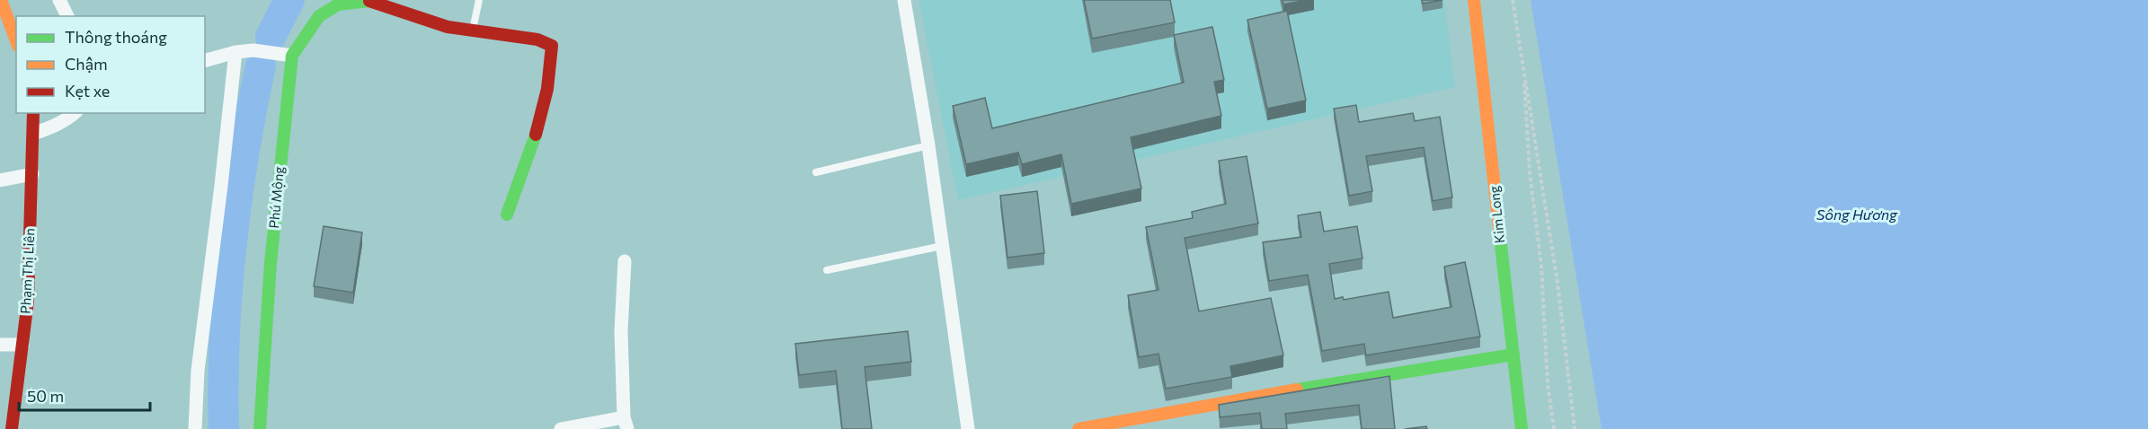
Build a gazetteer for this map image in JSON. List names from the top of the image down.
{
  "streets": {
    "street": ["Phú Mộng", "Kim Long", "Phạm Thị Liên"]
  },
  "water": ["Sông Hương"],
  "legend": ["Thông thoáng", "Chậm", "Kẹt xe"],
  "scale_bar": "50 m"
}
